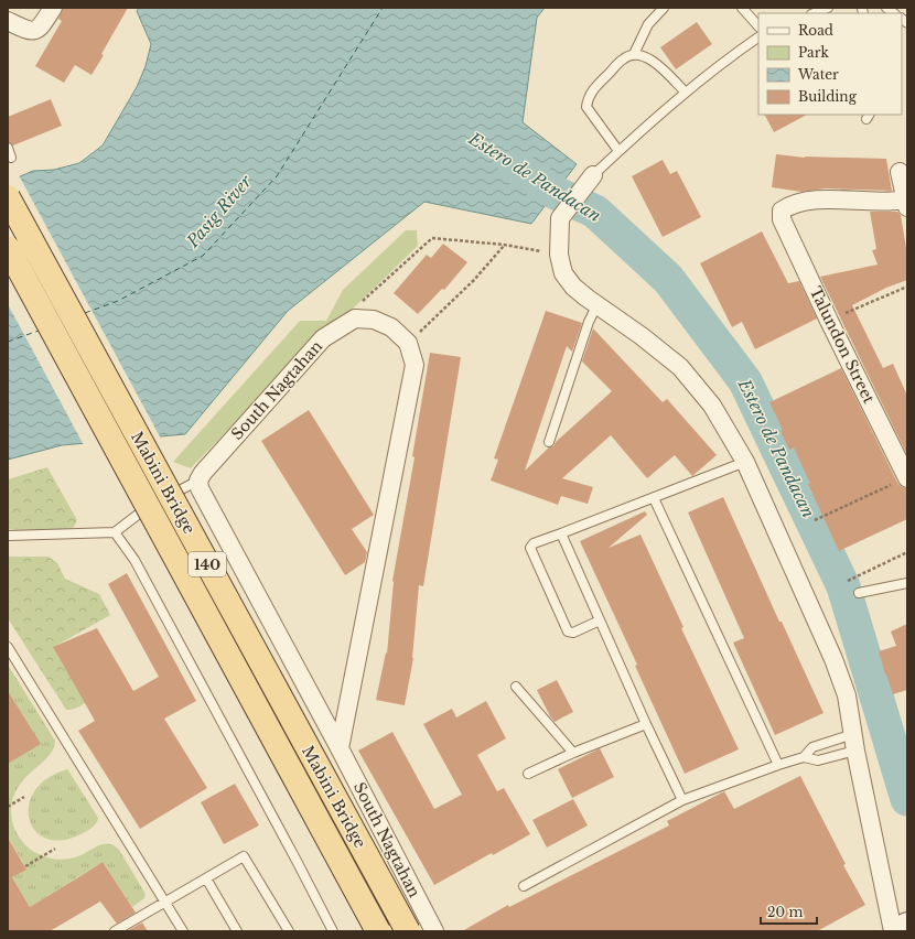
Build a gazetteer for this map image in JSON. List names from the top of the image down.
{
  "streets": {
    "main road": ["Mabini Bridge", "140"],
    "street": ["Talundon Street", "South Nagtahan"]
  },
  "water": ["Estero de Pandacan", "Pasig River"],
  "legend": [
    "Road",
    "Park",
    "Water",
    "Building"
  ],
  "scale_bar": "20 m"
}
